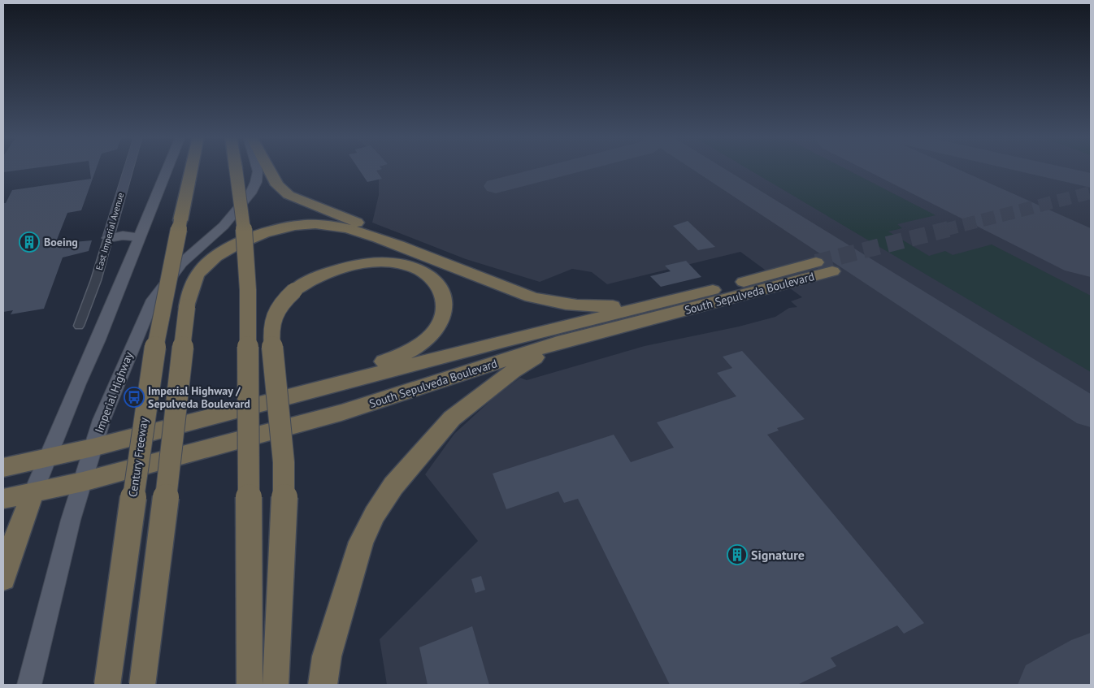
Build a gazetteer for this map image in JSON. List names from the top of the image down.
{
  "streets": {
    "highway": ["South Sepulveda Boulevard", "Century Freeway"],
    "main road": ["Imperial Highway"],
    "street": ["East Imperial Avenue"]
  },
  "crossings": [
    ["South Sepulveda Boulevard", "Imperial Highway"]
  ],
  "places": {
    "building": ["Boeing", "Signature"],
    "bus stop": ["Imperial Highway / Sepulveda Boulevard"]
  }
}
